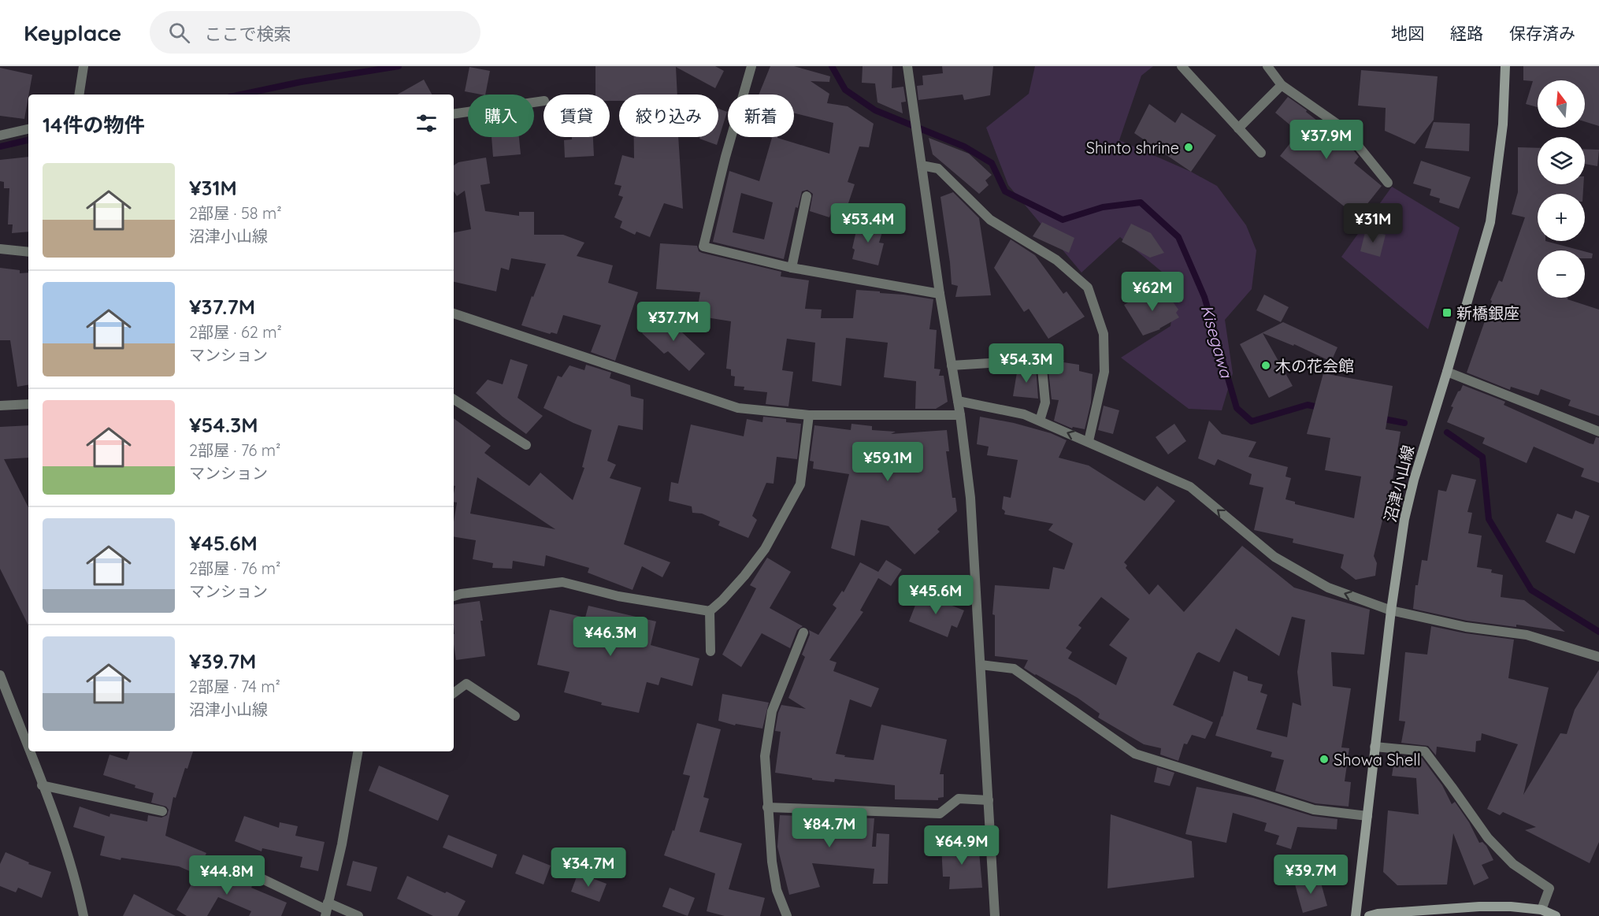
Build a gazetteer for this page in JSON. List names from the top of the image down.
{
  "streets": {
    "main road": ["沼津小山線"]
  },
  "water": ["Kisegawa"],
  "places": {
    "other": ["Shinto shrine", "木の花会館", "Showa Shell"],
    "transit": ["新橋銀座"]
  },
  "north": "top",
  "page": {
    "header": "Keyplace",
    "search": "ここで検索",
    "nav": ["地図", "経路", "保存済み"],
    "map_buttons": ["+", "−"],
    "chip": [
      "購入",
      "賃貸",
      "絞り込み",
      "新着"
    ],
    "heading": "14件の物件",
    "price": [
      "¥37.9M",
      "¥53.4M",
      "¥31M",
      "¥62M",
      "¥37.7M",
      "¥54.3M",
      "¥59.1M",
      "¥45.6M",
      "¥46.3M",
      "¥84.7M",
      "¥64.9M",
      "¥34.7M",
      "¥39.7M",
      "¥44.8M"
    ],
    "list": [
      {
        "name": "¥31M",
        "note": "2部屋 · 58 m² · 沼津小山線"
      },
      {
        "name": "¥37.7M",
        "note": "2部屋 · 62 m² · マンション"
      },
      {
        "name": "¥54.3M",
        "note": "2部屋 · 76 m² · マンション"
      },
      {
        "name": "¥45.6M",
        "note": "2部屋 · 76 m² · マンション"
      },
      {
        "name": "¥39.7M",
        "note": "2部屋 · 74 m² · 沼津小山線"
      }
    ]
  }
}
